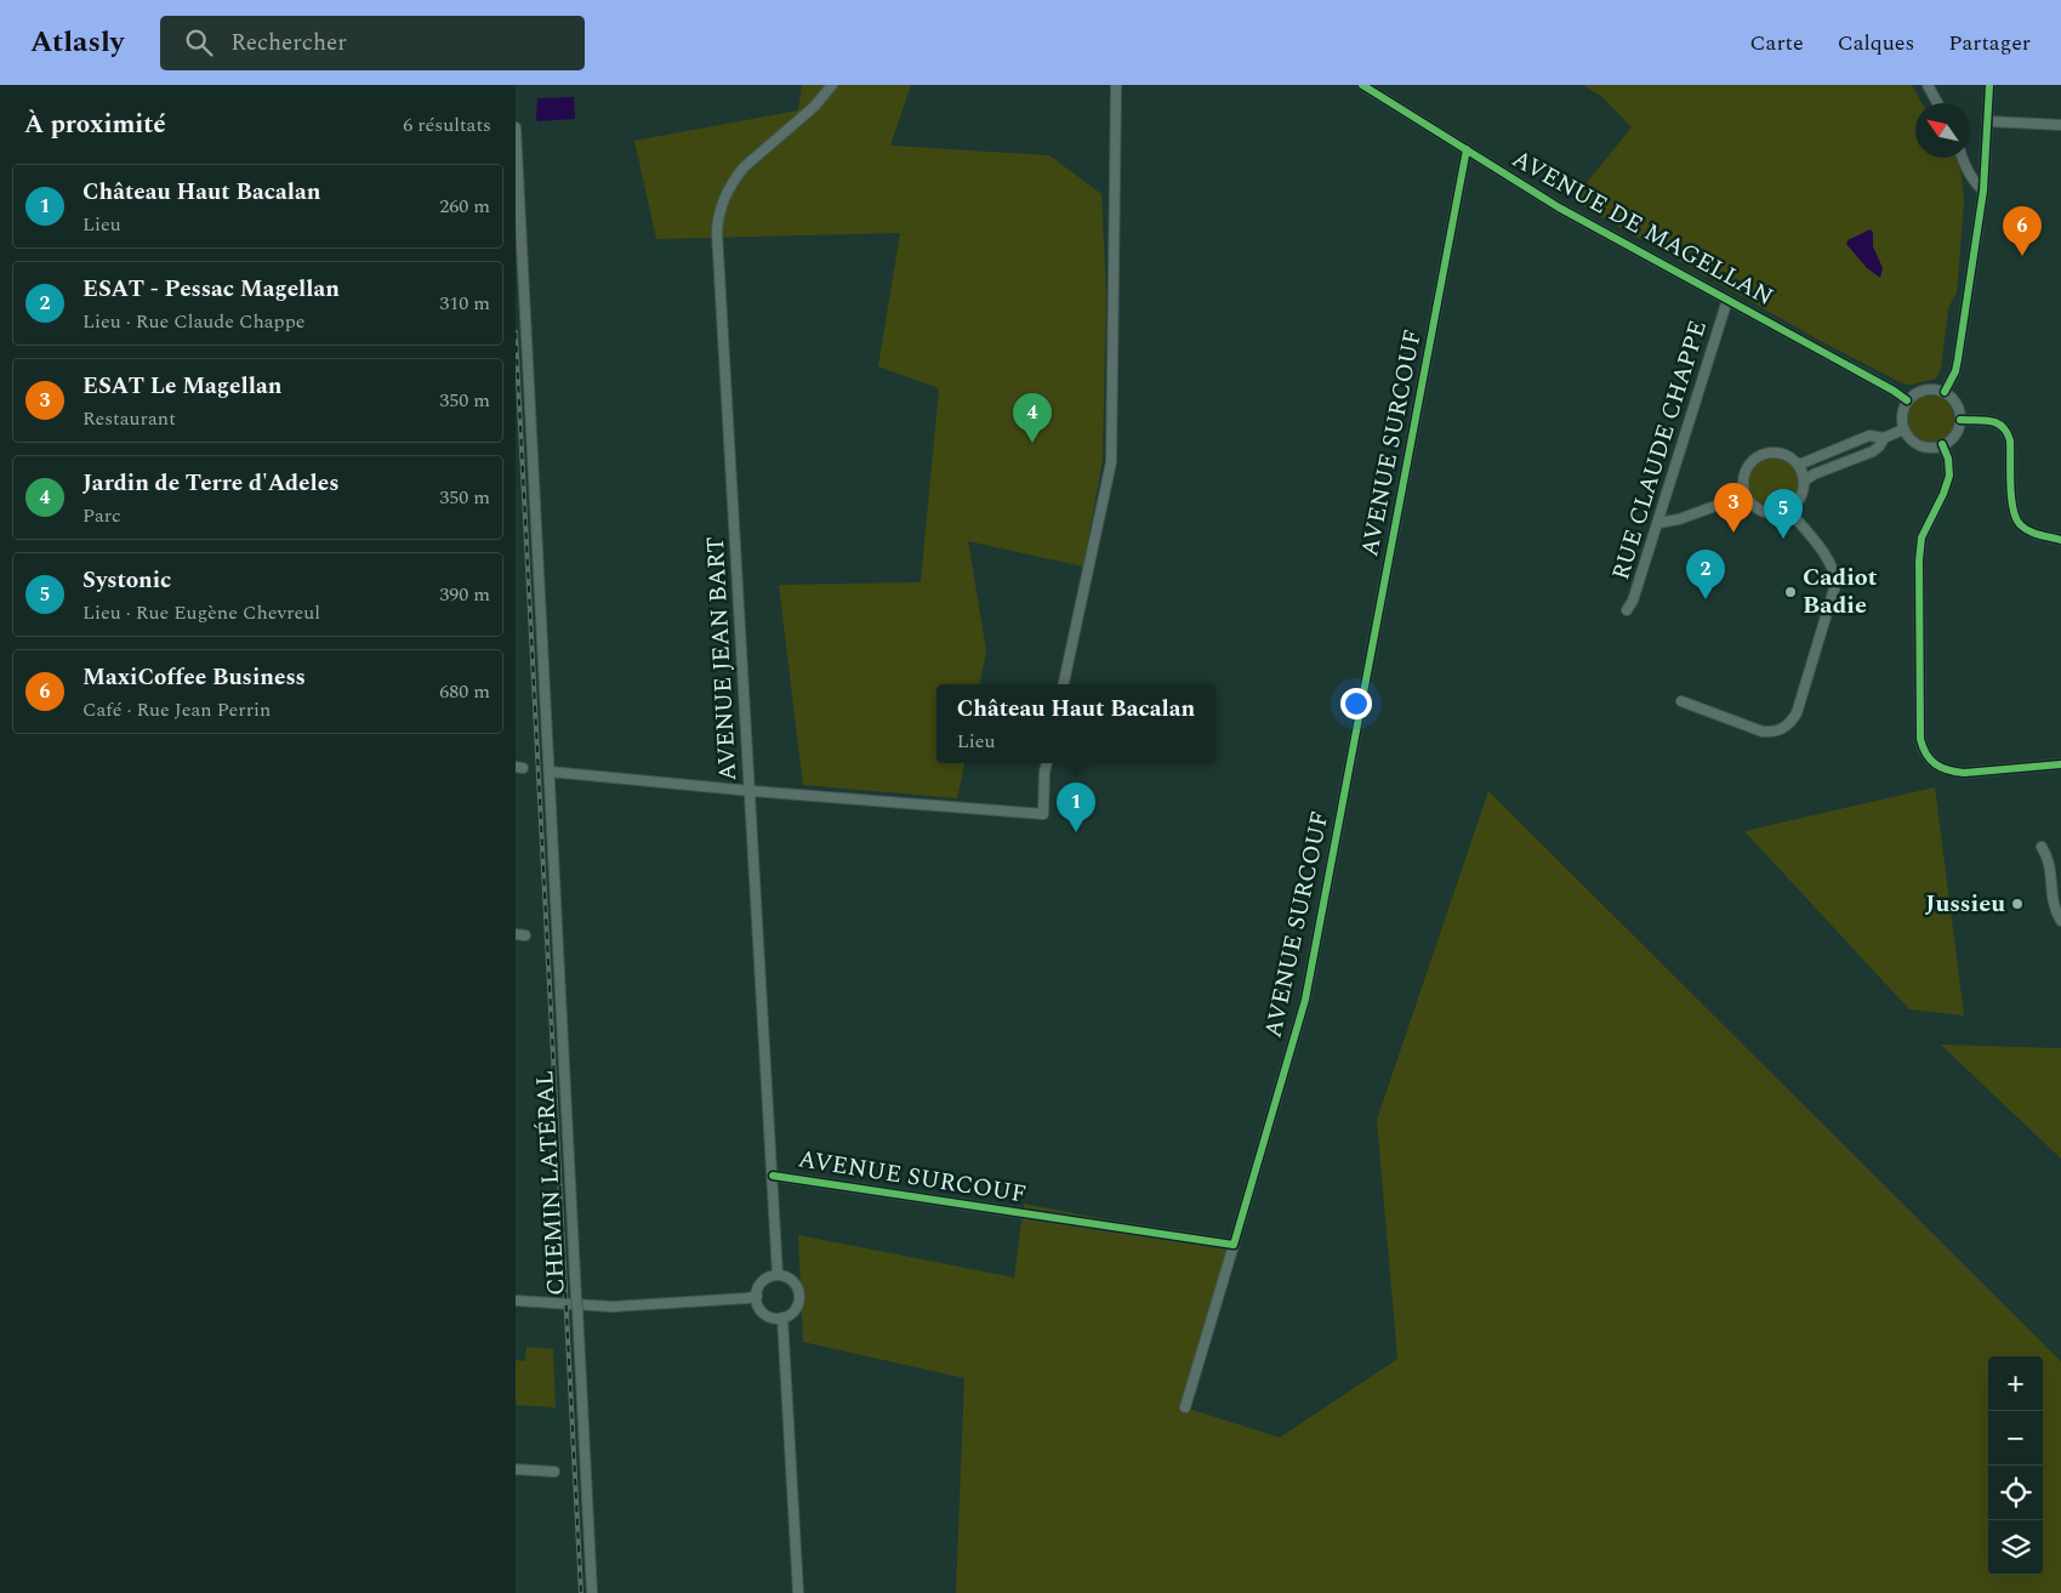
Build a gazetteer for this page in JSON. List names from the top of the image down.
{
  "streets": {
    "street": [
      "AVENUE DE MAGELLAN",
      "AVENUE SURCOUF",
      "RUE CLAUDE CHAPPE",
      "AVENUE JEAN BART",
      "CHEMIN LATÉRAL"
    ]
  },
  "crossings": [
    ["AVENUE DE MAGELLAN", "AVENUE SURCOUF"],
    ["AVENUE DE MAGELLAN", "RUE CLAUDE CHAPPE"],
    ["AVENUE SURCOUF", "AVENUE JEAN BART"]
  ],
  "places": ["Cadiot Badie", "Jussieu"],
  "north": "top left",
  "page": {
    "header": "Atlasly",
    "search": "Rechercher",
    "nav": ["Carte", "Calques", "Partager"],
    "heading": ["À proximité", "6 résultats"],
    "list": [
      {
        "mark": "1",
        "name": "Château Haut Bacalan",
        "note": "Lieu",
        "value": "260 m"
      },
      {
        "mark": "2",
        "name": "ESAT - Pessac Magellan",
        "note": "Lieu · Rue Claude Chappe",
        "value": "310 m"
      },
      {
        "mark": "3",
        "name": "ESAT Le Magellan",
        "note": "Restaurant",
        "value": "350 m"
      },
      {
        "mark": "4",
        "name": "Jardin de Terre d'Adeles",
        "note": "Parc",
        "value": "350 m"
      },
      {
        "mark": "5",
        "name": "Systonic",
        "note": "Lieu · Rue Eugène Chevreul",
        "value": "390 m"
      },
      {
        "mark": "6",
        "name": "MaxiCoffee Business",
        "note": "Café · Rue Jean Perrin",
        "value": "680 m"
      }
    ],
    "pins": [
      "6",
      "4",
      "3",
      "5",
      "2",
      "1"
    ],
    "popup": ["Château Haut Bacalan", "Lieu"],
    "map_buttons": ["+", "−"]
  }
}
